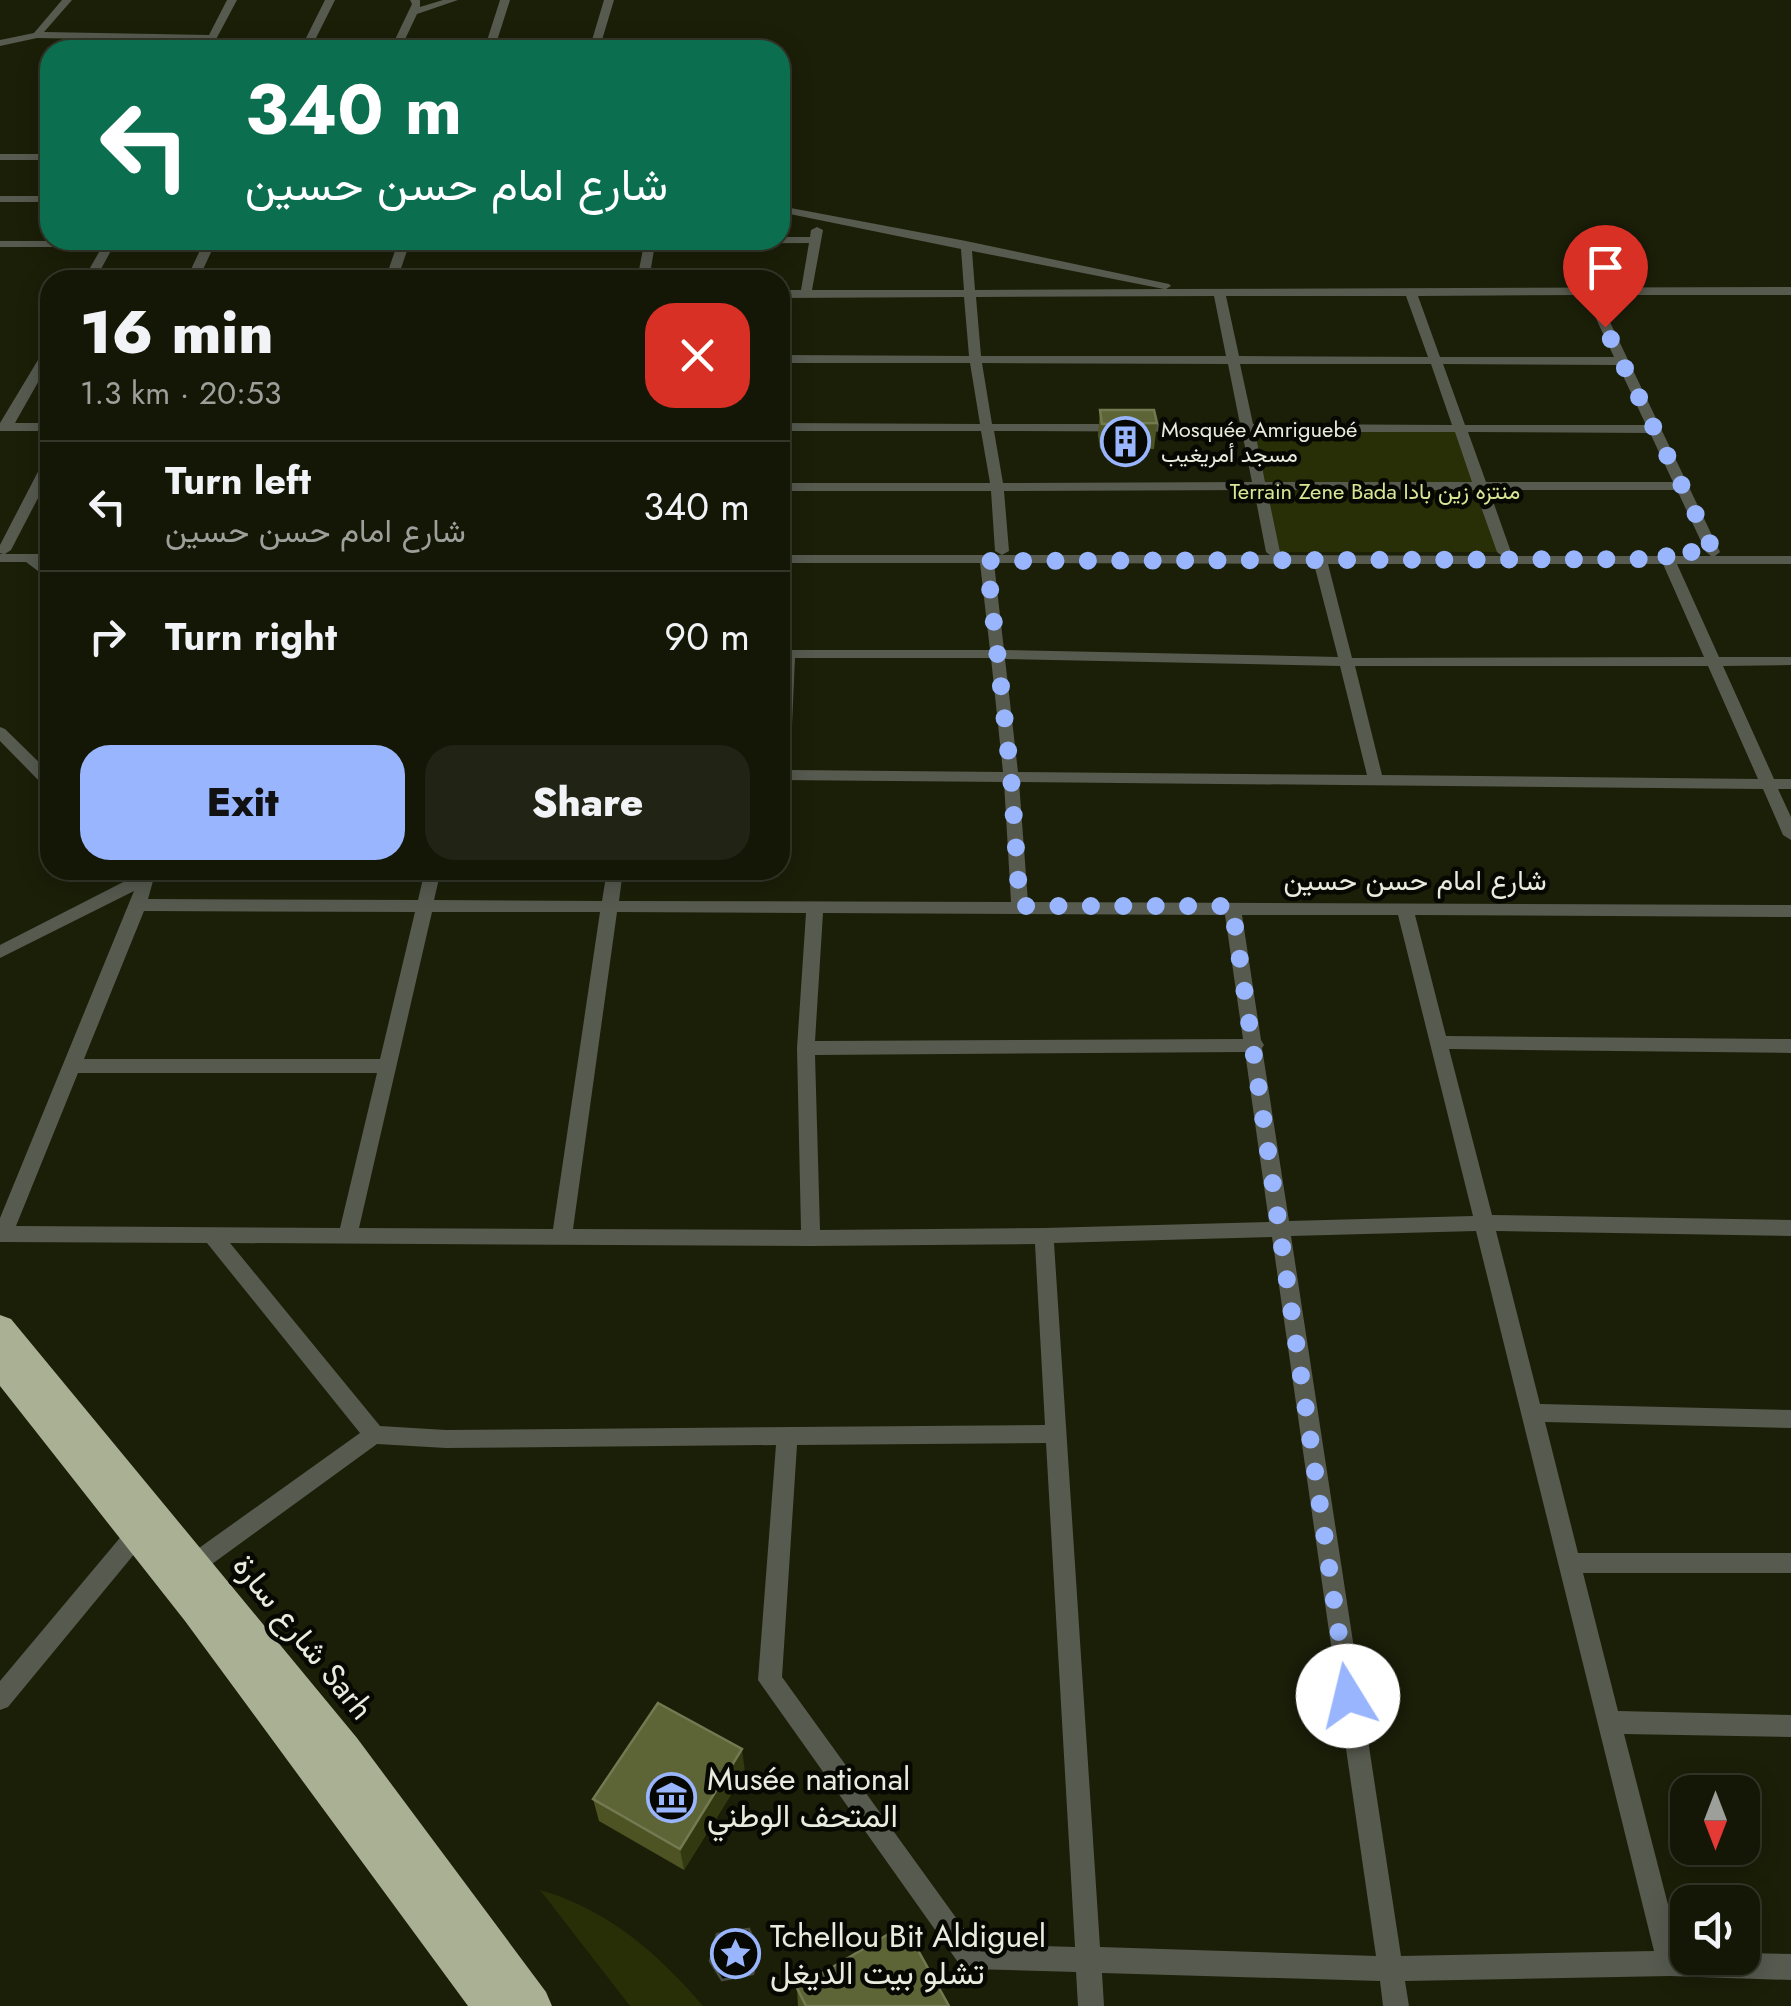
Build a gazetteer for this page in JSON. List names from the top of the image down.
{
  "streets": {
    "highway": ["شارع سارة Sarh"],
    "street": ["شارع امام حسن حسين"]
  },
  "parks": ["Terrain Zene Bada منتزه زين بادا"],
  "places": {
    "building": ["Mosquée Amriguebé مسجد أمريغيب"],
    "museum": ["Musée national المتحف الوطني"],
    "place": ["Tchellou Bit Aldiguel تشلو بيت الديغل"]
  },
  "north": "bottom",
  "page": {
    "turn": ["340 m", "شارع امام حسن حسين"],
    "heading": ["16 min", "1.3 km · 20:53"],
    "list": [
      {
        "name": "Turn left",
        "note": "شارع امام حسن حسين",
        "value": "340 m"
      },
      {
        "name": "Turn right",
        "value": "90 m"
      }
    ],
    "buttons": ["Exit", "Share"]
  }
}
